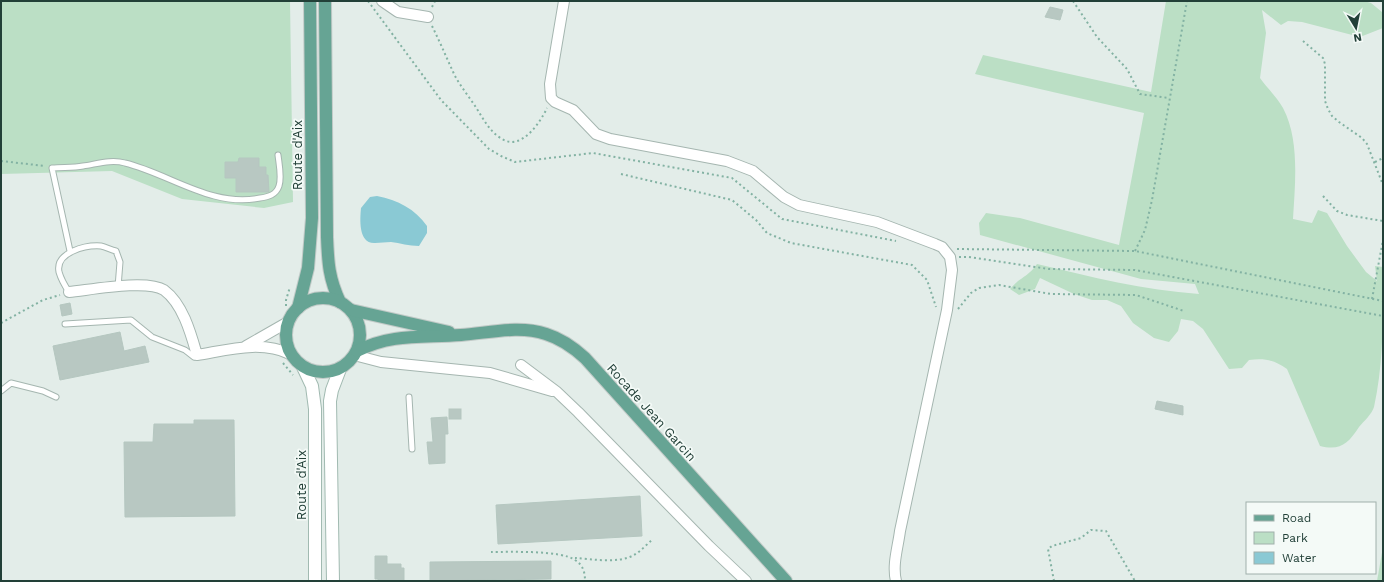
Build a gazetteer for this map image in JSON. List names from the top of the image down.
{
  "streets": {
    "main road": ["Route d'Aix", "Rocade Jean Garcin"]
  },
  "crossings": [
    ["Route d'Aix", "Rocade Jean Garcin"]
  ],
  "legend": ["Road", "Park", "Water"],
  "north": "bottom"
}
